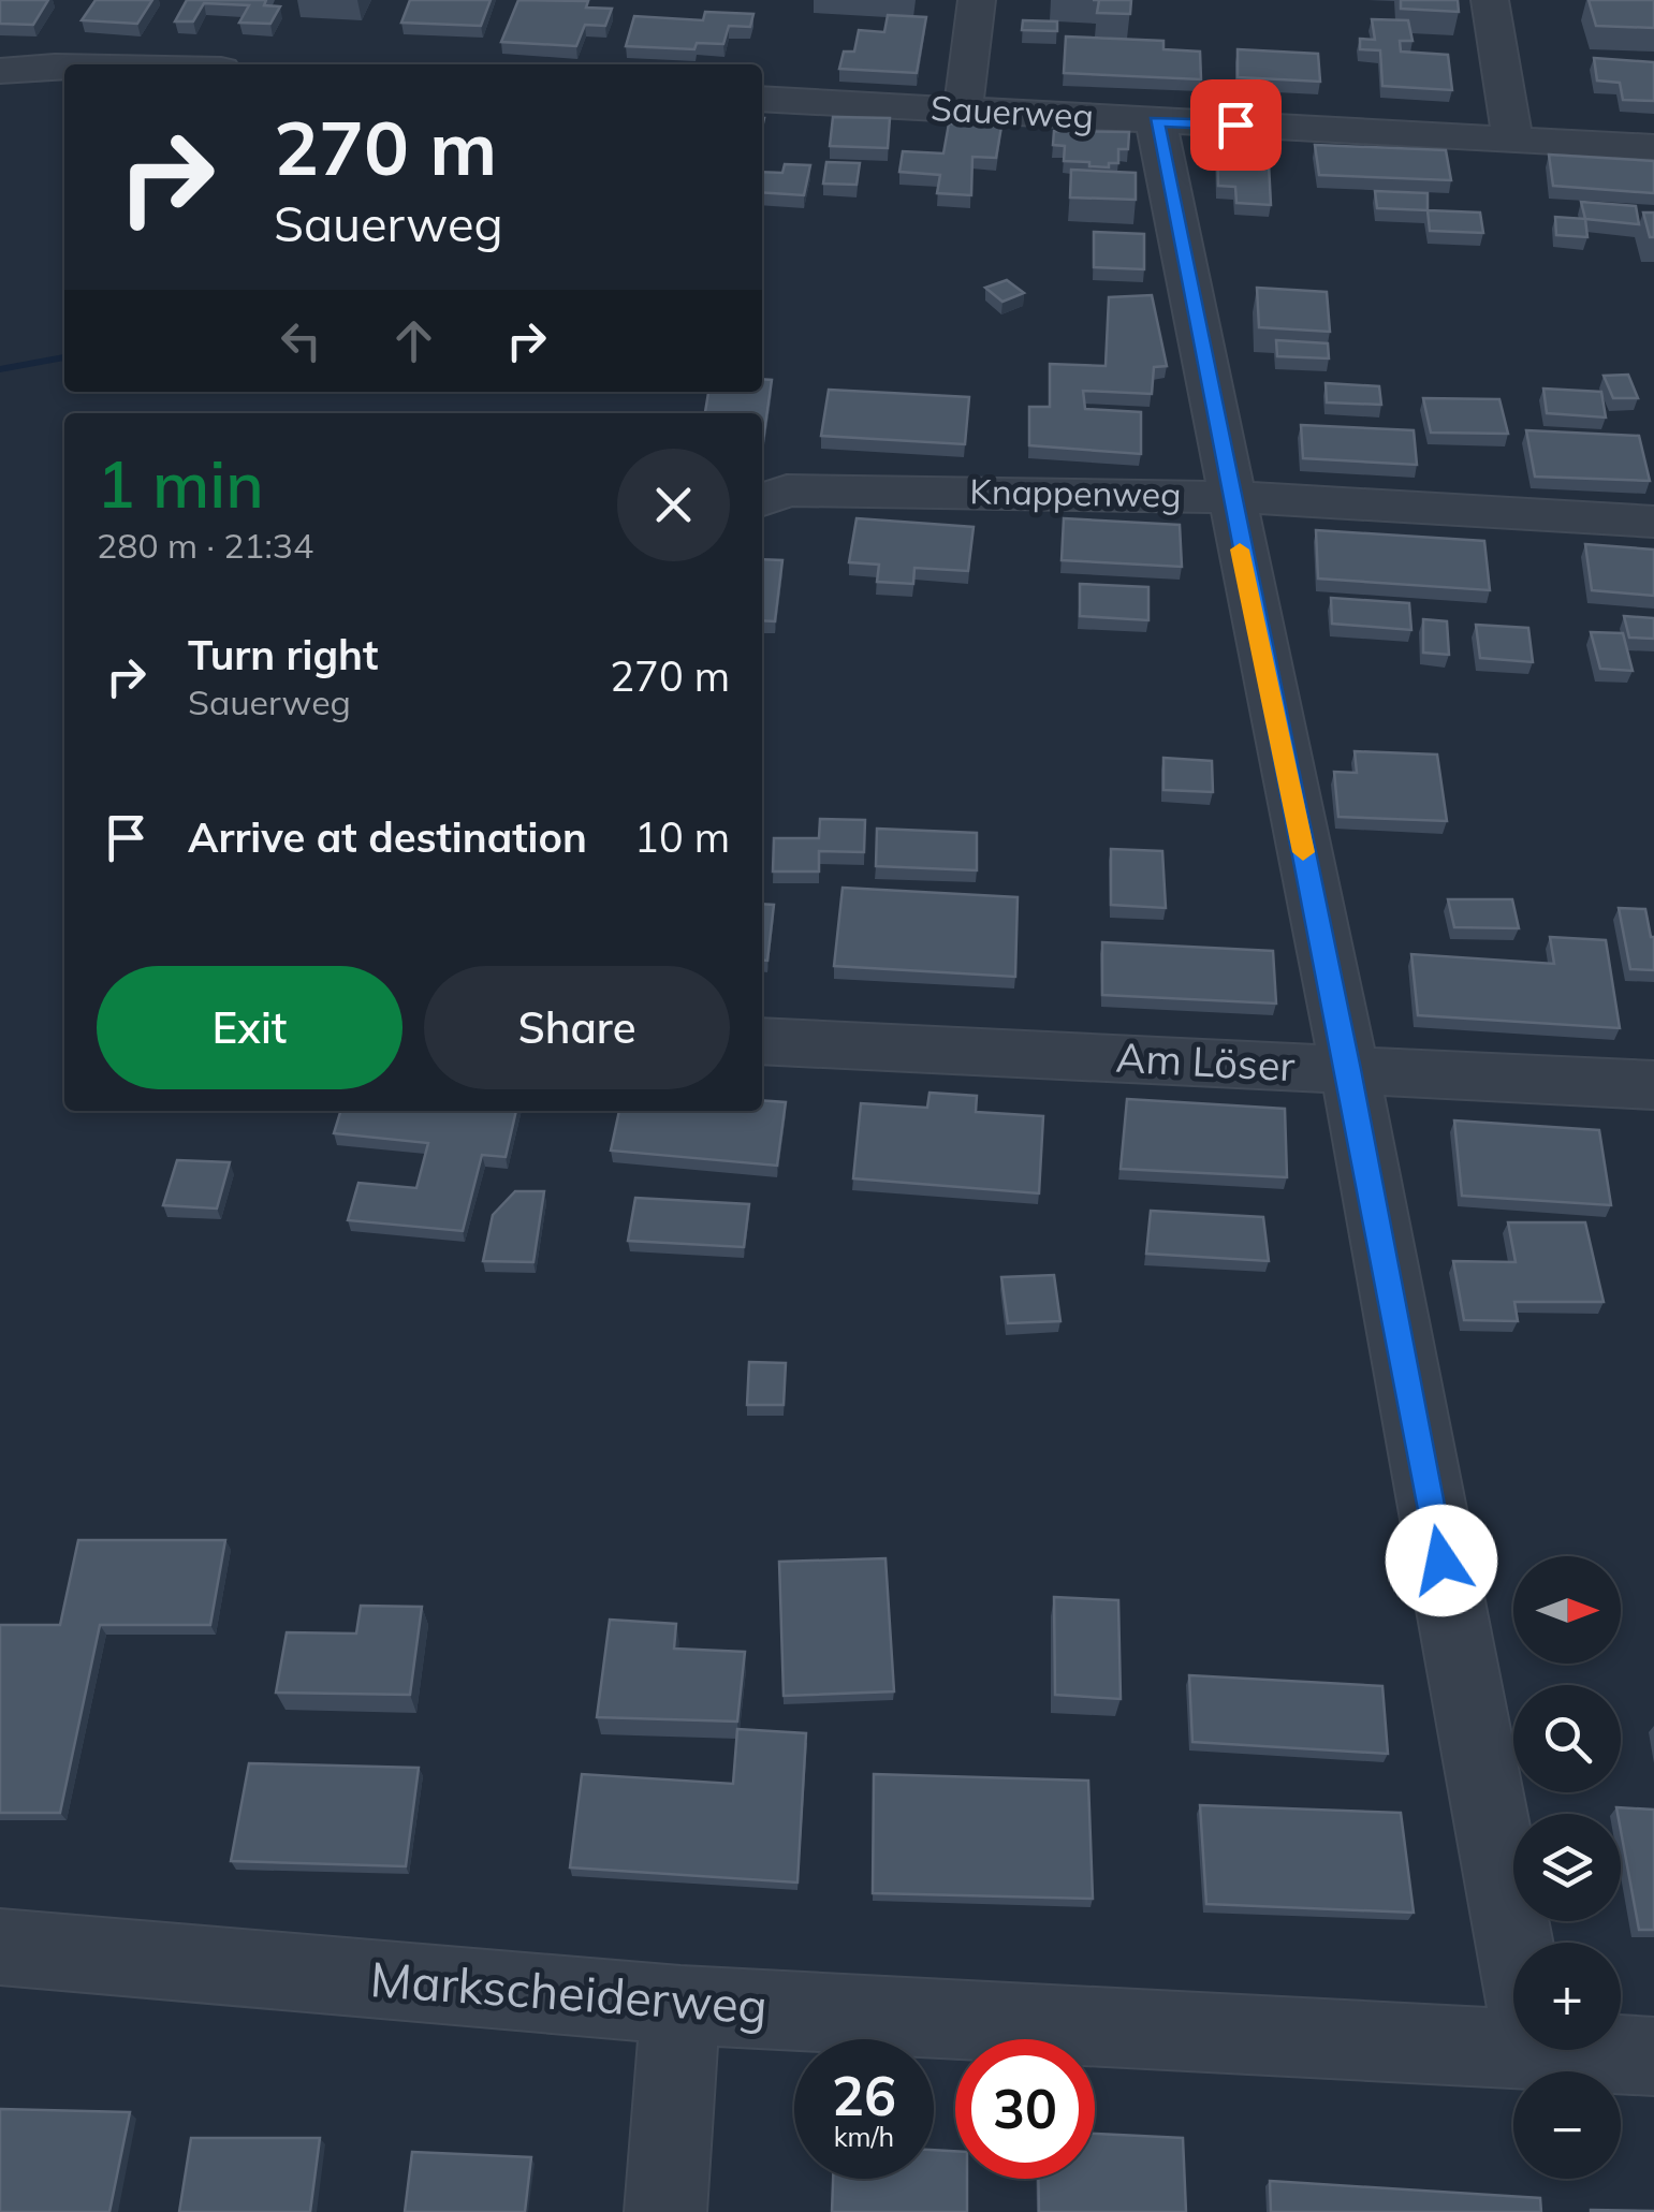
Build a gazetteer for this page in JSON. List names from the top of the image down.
{
  "streets": {
    "street": [
      "Sauerweg",
      "Knappenweg",
      "Am Löser",
      "Markscheiderweg"
    ]
  },
  "north": "right",
  "page": {
    "turn": ["270 m", "Sauerweg"],
    "heading": ["1 min", "280 m · 21:34"],
    "list": [
      {
        "name": "Turn right",
        "note": "Sauerweg",
        "value": "270 m"
      },
      {
        "name": "Arrive at destination",
        "value": "10 m"
      }
    ],
    "buttons": ["Exit", "Share"],
    "map_buttons": ["+", "−"],
    "speed": "26 km/h",
    "limit": "30"
  }
}
